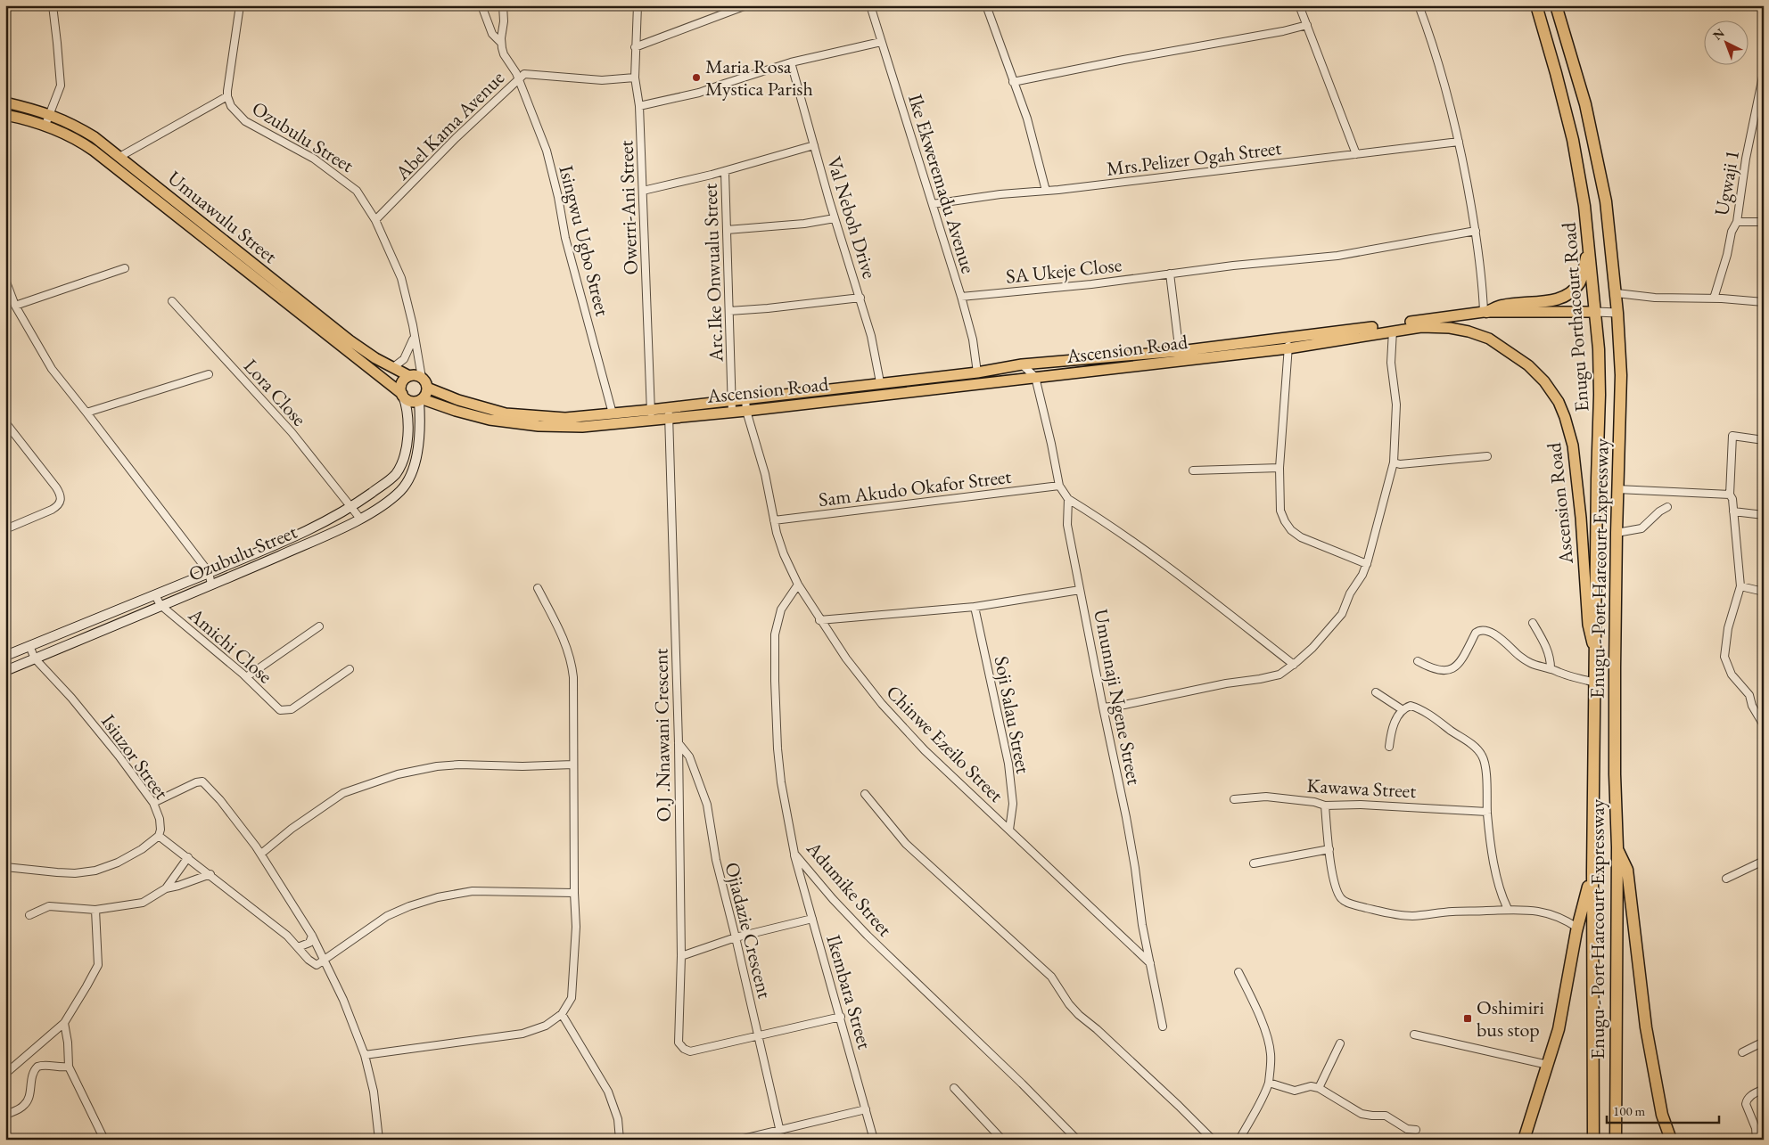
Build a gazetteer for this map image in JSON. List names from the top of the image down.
{
  "streets": {
    "highway": ["Enugu Porthacourt Road", "Enugu - Port Harcourt Expressway"],
    "main road": ["Ozubulu Street", "Umuawulu Street", "Ascension Road"],
    "street": [
      "Abel Kama Avenue",
      "Mrs.Pelizer Ogah Street",
      "Ugwaji 1",
      "Ike Ekweremadu Avenue",
      "Owerri-Ani Street",
      "Val Neboh Drive",
      "Isingwu Ugbo Street",
      "SA Ukeje Close",
      "Arc.Ike Onwualu Street",
      "Lora Close",
      "Sam Akudo Okafor Street",
      "Amichi Close",
      "Umunnaji Ngene Street",
      "Soji Salau Street",
      "O.J .Nnawani Crescent",
      "Chinwe Ezeilo Street",
      "Isiuzor Street",
      "Kawawa Street",
      "Adumike Street",
      "Ojiadazie Crescent",
      "Ikembara Street"
    ]
  },
  "crossings": [
    ["Abel Kama Avenue", "Ozubulu Street"],
    ["Abel Kama Avenue", "Owerri-Ani Street"],
    ["Abel Kama Avenue", "Isingwu Ugbo Street"],
    ["Ozubulu Street", "Umuawulu Street"],
    ["Ozubulu Street", "Ascension Road"],
    ["Ozubulu Street", "Lora Close"],
    ["Ozubulu Street", "Amichi Close"],
    ["Ozubulu Street", "Isiuzor Street"],
    ["Mrs.Pelizer Ogah Street", "Ike Ekweremadu Avenue"],
    ["Ike Ekweremadu Avenue", "SA Ukeje Close"],
    ["Ike Ekweremadu Avenue", "Ascension Road"],
    ["Owerri-Ani Street", "Ascension Road"],
    ["Umuawulu Street", "Ascension Road"],
    ["Val Neboh Drive", "Ascension Road"],
    ["Isingwu Ugbo Street", "Ascension Road"],
    ["Arc.Ike Onwualu Street", "Ascension Road"],
    ["Enugu Porthacourt Road", "Ascension Road"],
    ["Ascension Road", "O.J .Nnawani Crescent"],
    ["Ascension Road", "Chinwe Ezeilo Street"],
    ["Sam Akudo Okafor Street", "Chinwe Ezeilo Street"],
    ["Umunnaji Ngene Street", "Chinwe Ezeilo Street"],
    ["Soji Salau Street", "Chinwe Ezeilo Street"],
    ["O.J .Nnawani Crescent", "Ojiadazie Crescent"],
    ["Chinwe Ezeilo Street", "Adumike Street"],
    ["Adumike Street", "Ikembara Street"]
  ],
  "places": {
    "other": ["Maria Rosa Mystica Parish"],
    "transit": ["Oshimiri bus stop"]
  },
  "scale_bar": "100 m",
  "north": "top left"
}
